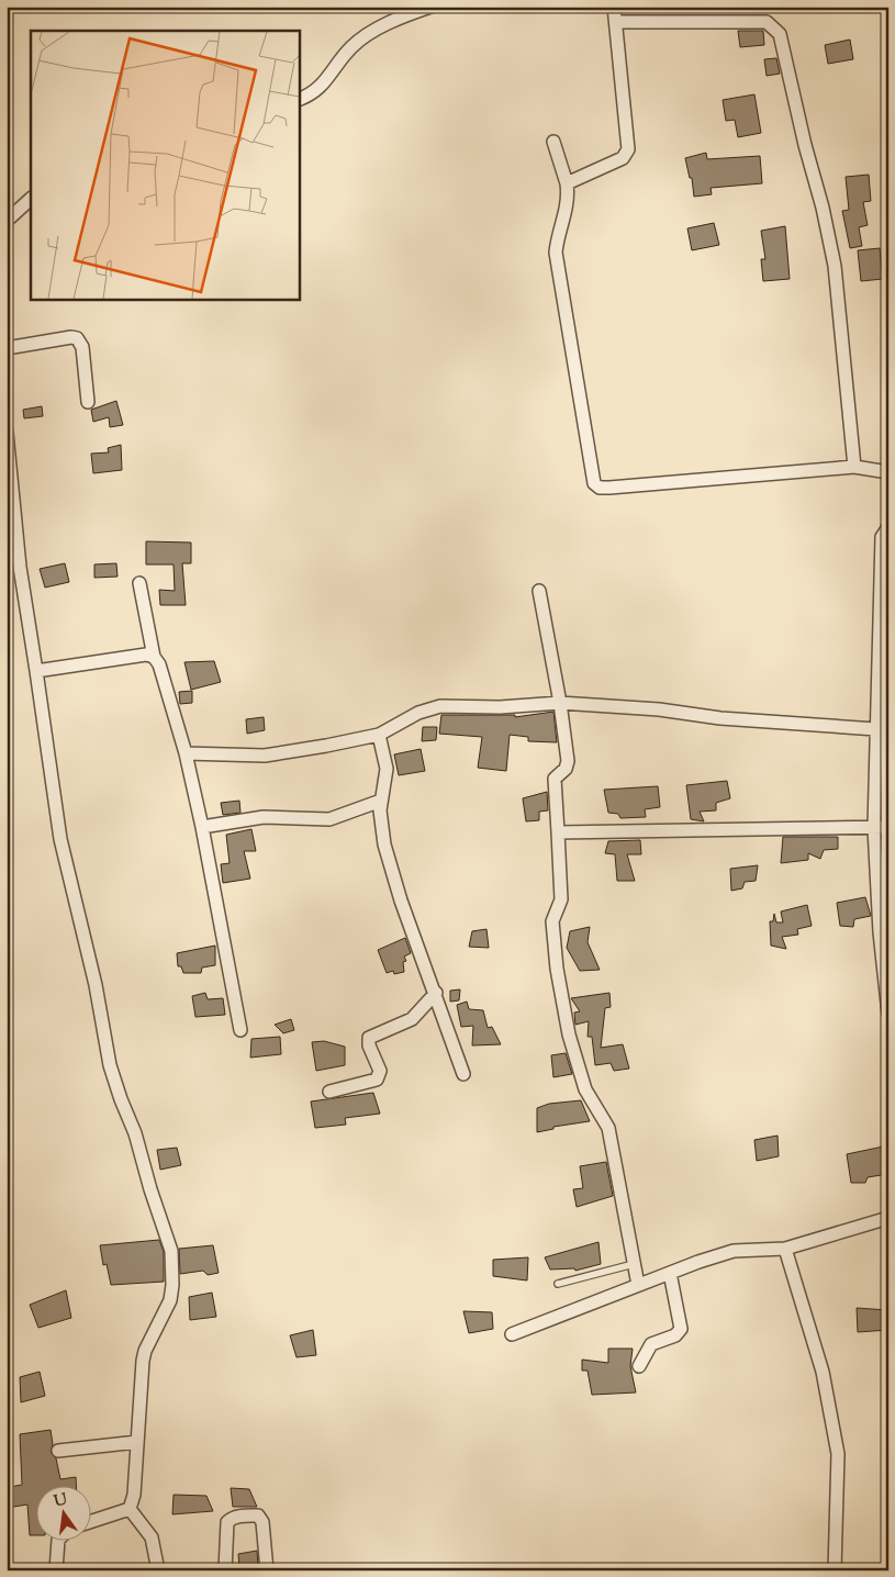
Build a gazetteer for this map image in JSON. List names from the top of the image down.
{
  "north": "top"
}
